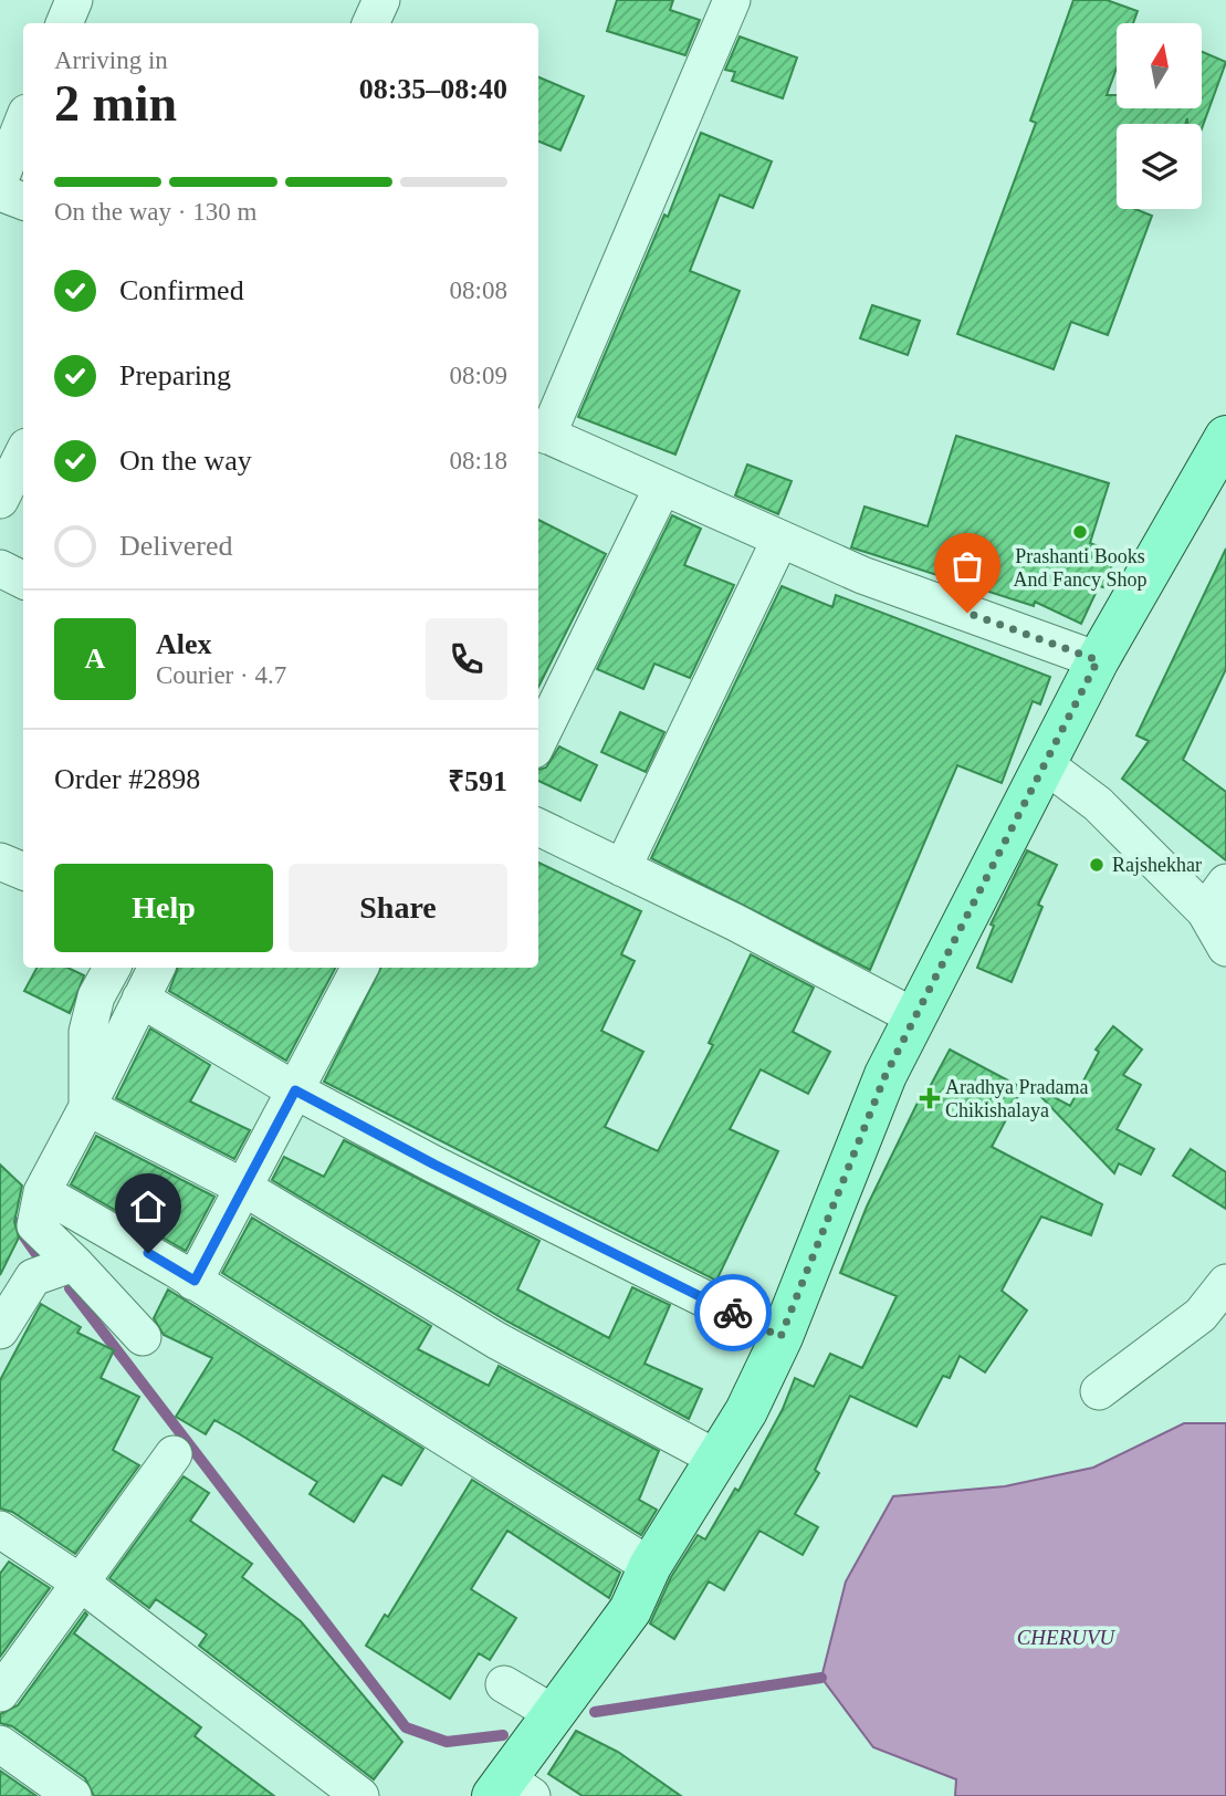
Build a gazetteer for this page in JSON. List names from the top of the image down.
{
  "water": ["CHERUVU"],
  "places": {
    "other": ["Prashanti Books And Fancy Shop", "Rajshekhar"],
    "health": ["Aradhya Pradama Chikishalaya"]
  },
  "north": "top",
  "page": {
    "heading": ["2 min", "Arriving in", "08:35–08:40"],
    "panel": [
      "Alex",
      "Courier · 4.7",
      "Order #2898",
      "₹591"
    ],
    "bar": "On the way · 130 m",
    "list": [
      ["Confirmed", "08:08"],
      ["Preparing", "08:09"],
      ["On the way", "08:18"],
      "Delivered"
    ],
    "round": "A",
    "buttons": ["Help", "Share"]
  }
}
